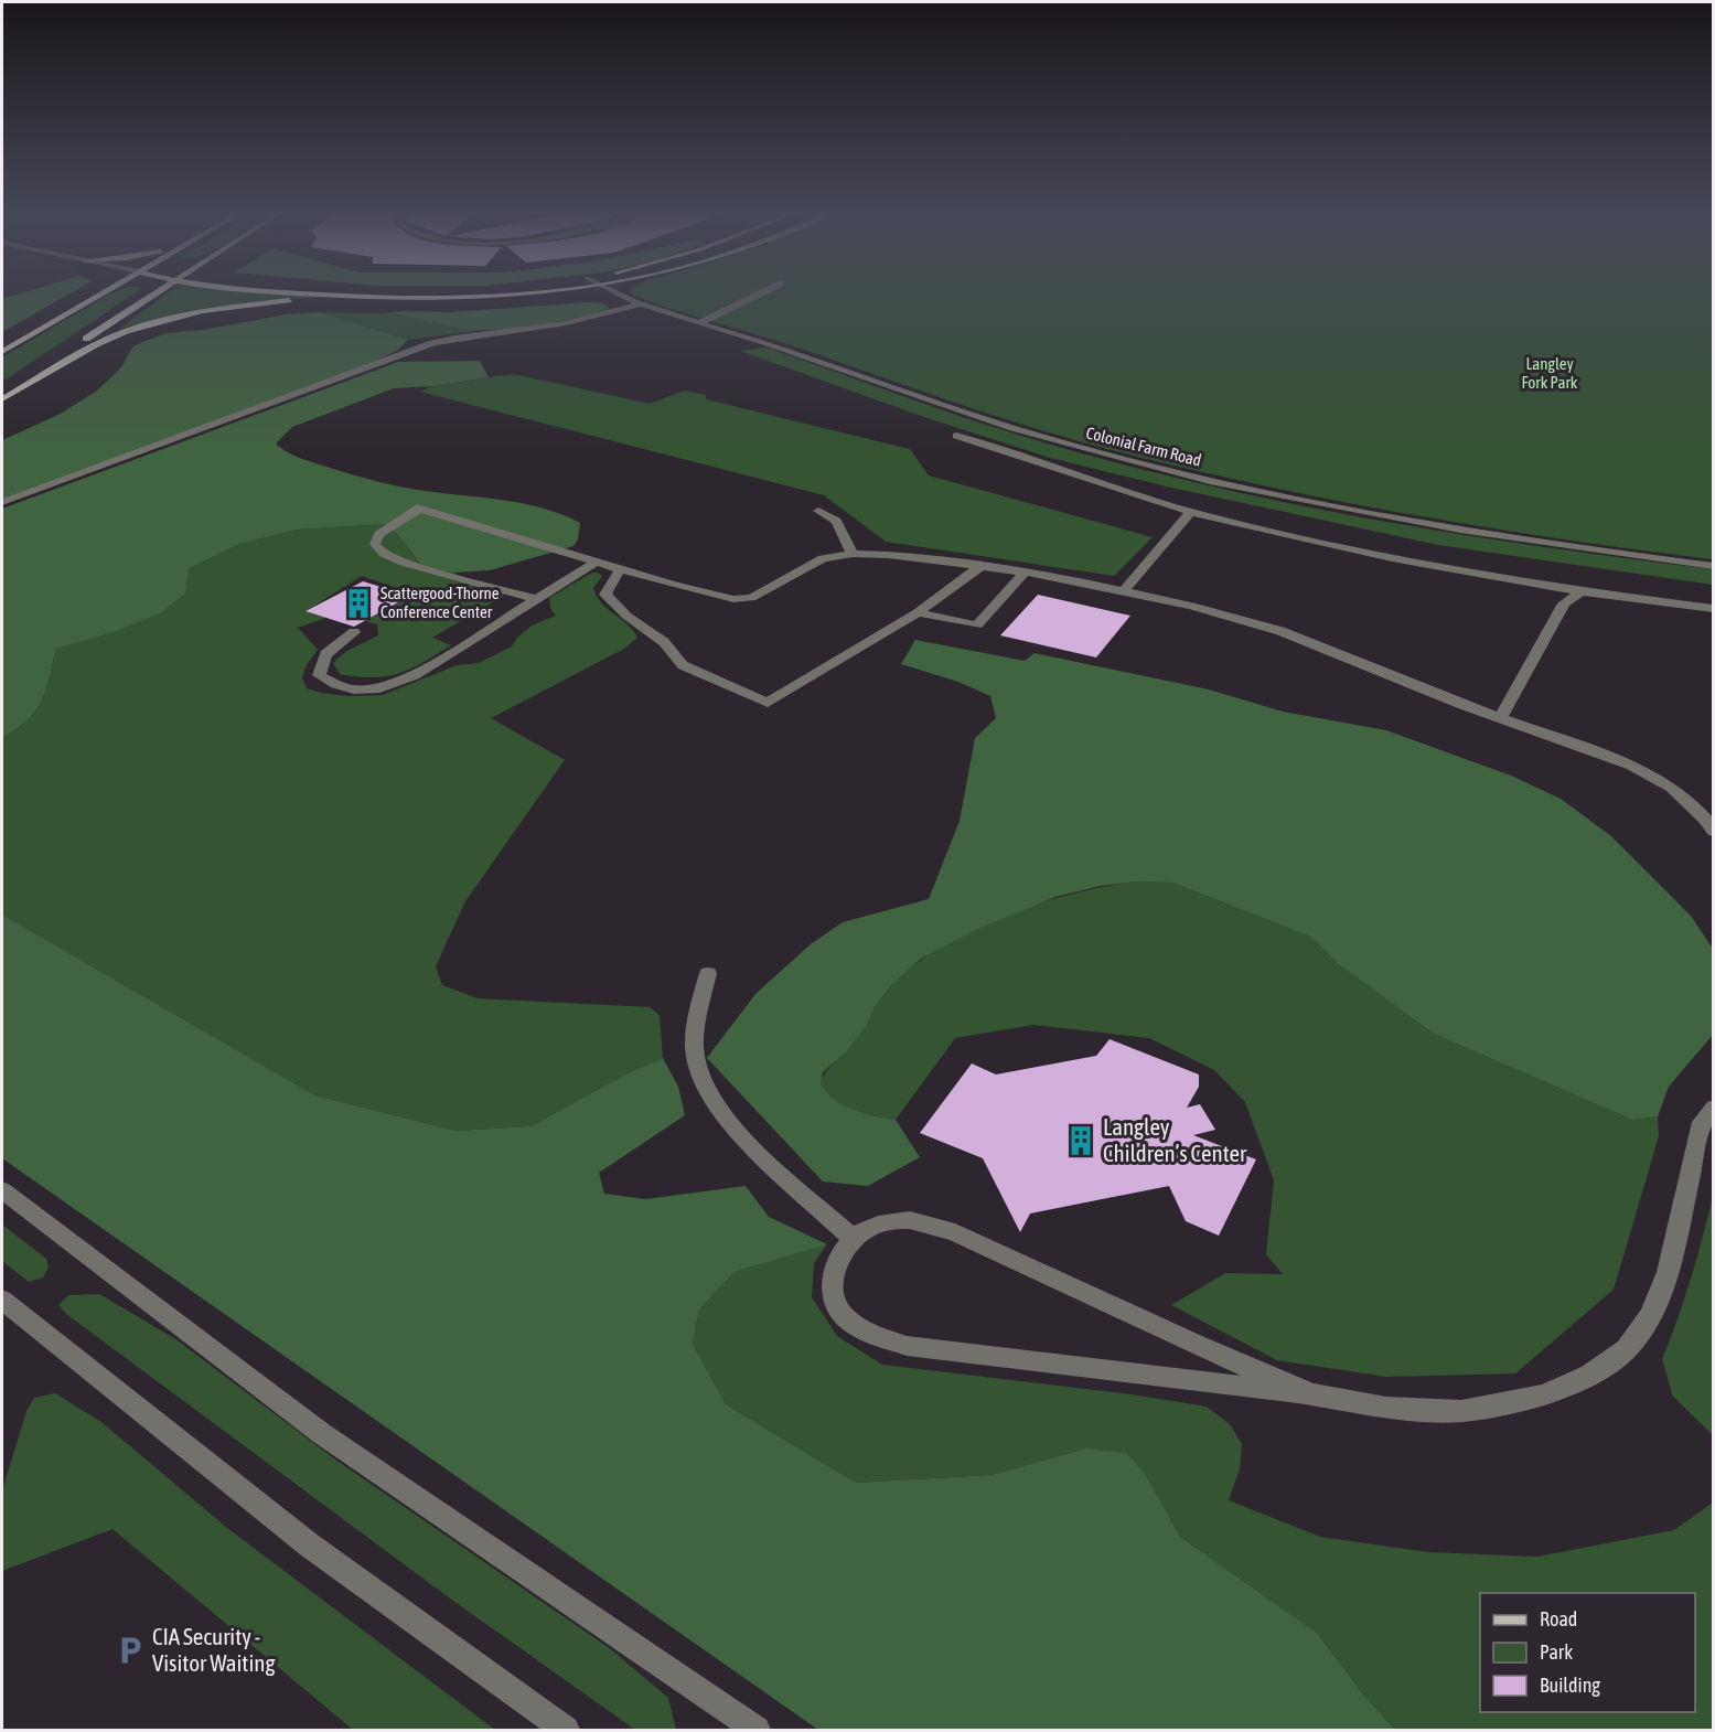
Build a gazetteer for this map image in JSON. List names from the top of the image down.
{
  "streets": {
    "street": ["Colonial Farm Road"]
  },
  "parks": ["Langley Fork Park"],
  "places": {
    "building": ["Scattergood-Thorne Conference Center", "Langley Children’s Center"],
    "parking": ["CIA Security - Visitor Waiting"]
  },
  "legend": ["Road", "Park", "Building"]
}
